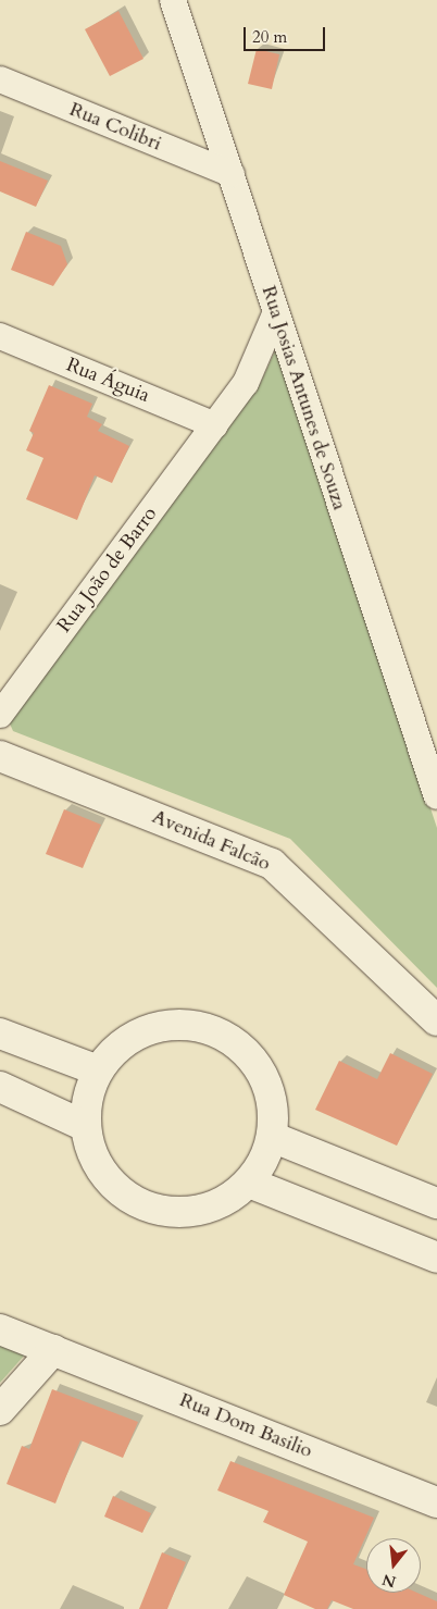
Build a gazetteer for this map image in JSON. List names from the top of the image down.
{
  "streets": {
    "street": [
      "Rua Colibri",
      "Rua Águia",
      "Rua Josias Antunes de Souza",
      "Rua João de Barro",
      "Avenida Falcão",
      "Rua Dom Basilio"
    ]
  },
  "crossings": [
    ["Rua Colibri", "Rua Josias Antunes de Souza"],
    ["Rua Águia", "Rua João de Barro"],
    ["Rua Josias Antunes de Souza", "Rua João de Barro"]
  ],
  "scale_bar": "20 m",
  "north": "bottom"
}
